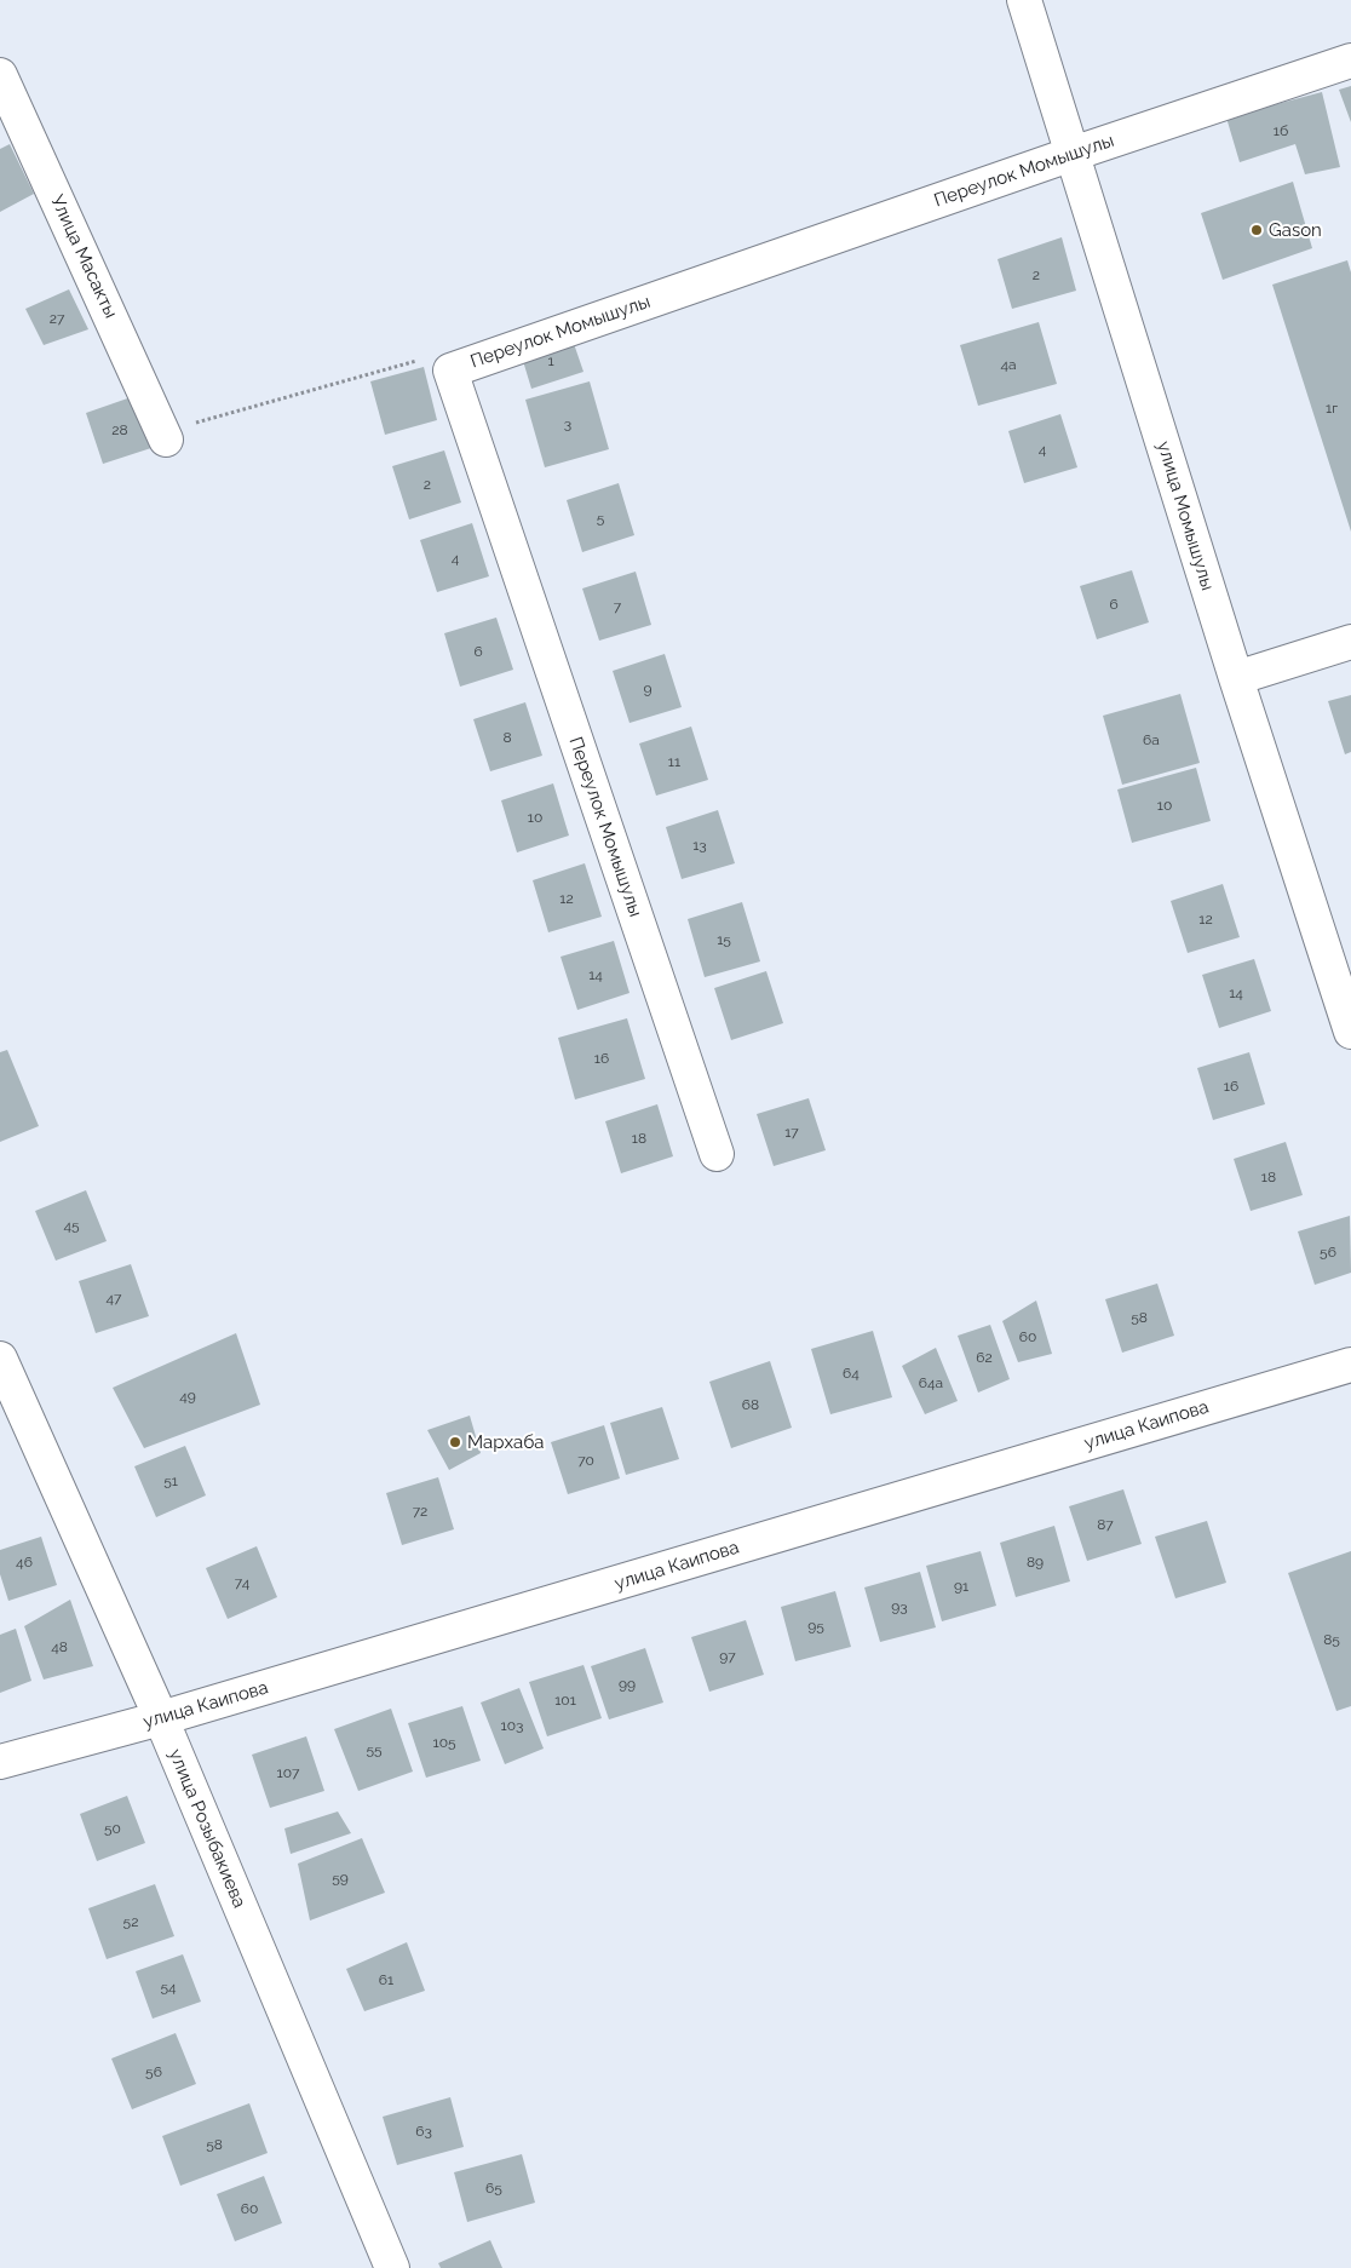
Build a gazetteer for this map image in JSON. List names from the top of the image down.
{
  "streets": {
    "street": [
      "Переулок Момышулы",
      "Улица Масакты",
      "улица Момышулы",
      "улица Каипова",
      "улица Розыбакиева"
    ]
  },
  "crossings": [
    ["Переулок Момышулы", "улица Момышулы"],
    ["улица Каипова", "улица Розыбакиева"]
  ],
  "places": ["Gason", "Мархаба"],
  "house_numbers": [
    "1б",
    "2",
    "27",
    "1",
    "4а",
    "1г",
    "3",
    "28",
    "4",
    "2",
    "5",
    "4",
    "6",
    "7",
    "6",
    "9",
    "8",
    "6а",
    "11",
    "10",
    "10",
    "13",
    "12",
    "12",
    "15",
    "14",
    "14",
    "16",
    "16",
    "17",
    "18",
    "18",
    "45",
    "56",
    "47",
    "58",
    "60",
    "62",
    "64",
    "64а",
    "49",
    "68",
    "70",
    "51",
    "72",
    "87",
    "46",
    "89",
    "74",
    "91",
    "93",
    "95",
    "85",
    "48",
    "97",
    "99",
    "101",
    "103",
    "105",
    "55",
    "107",
    "50",
    "59",
    "52",
    "61",
    "54",
    "56",
    "63",
    "58",
    "65",
    "60"
  ]
}
